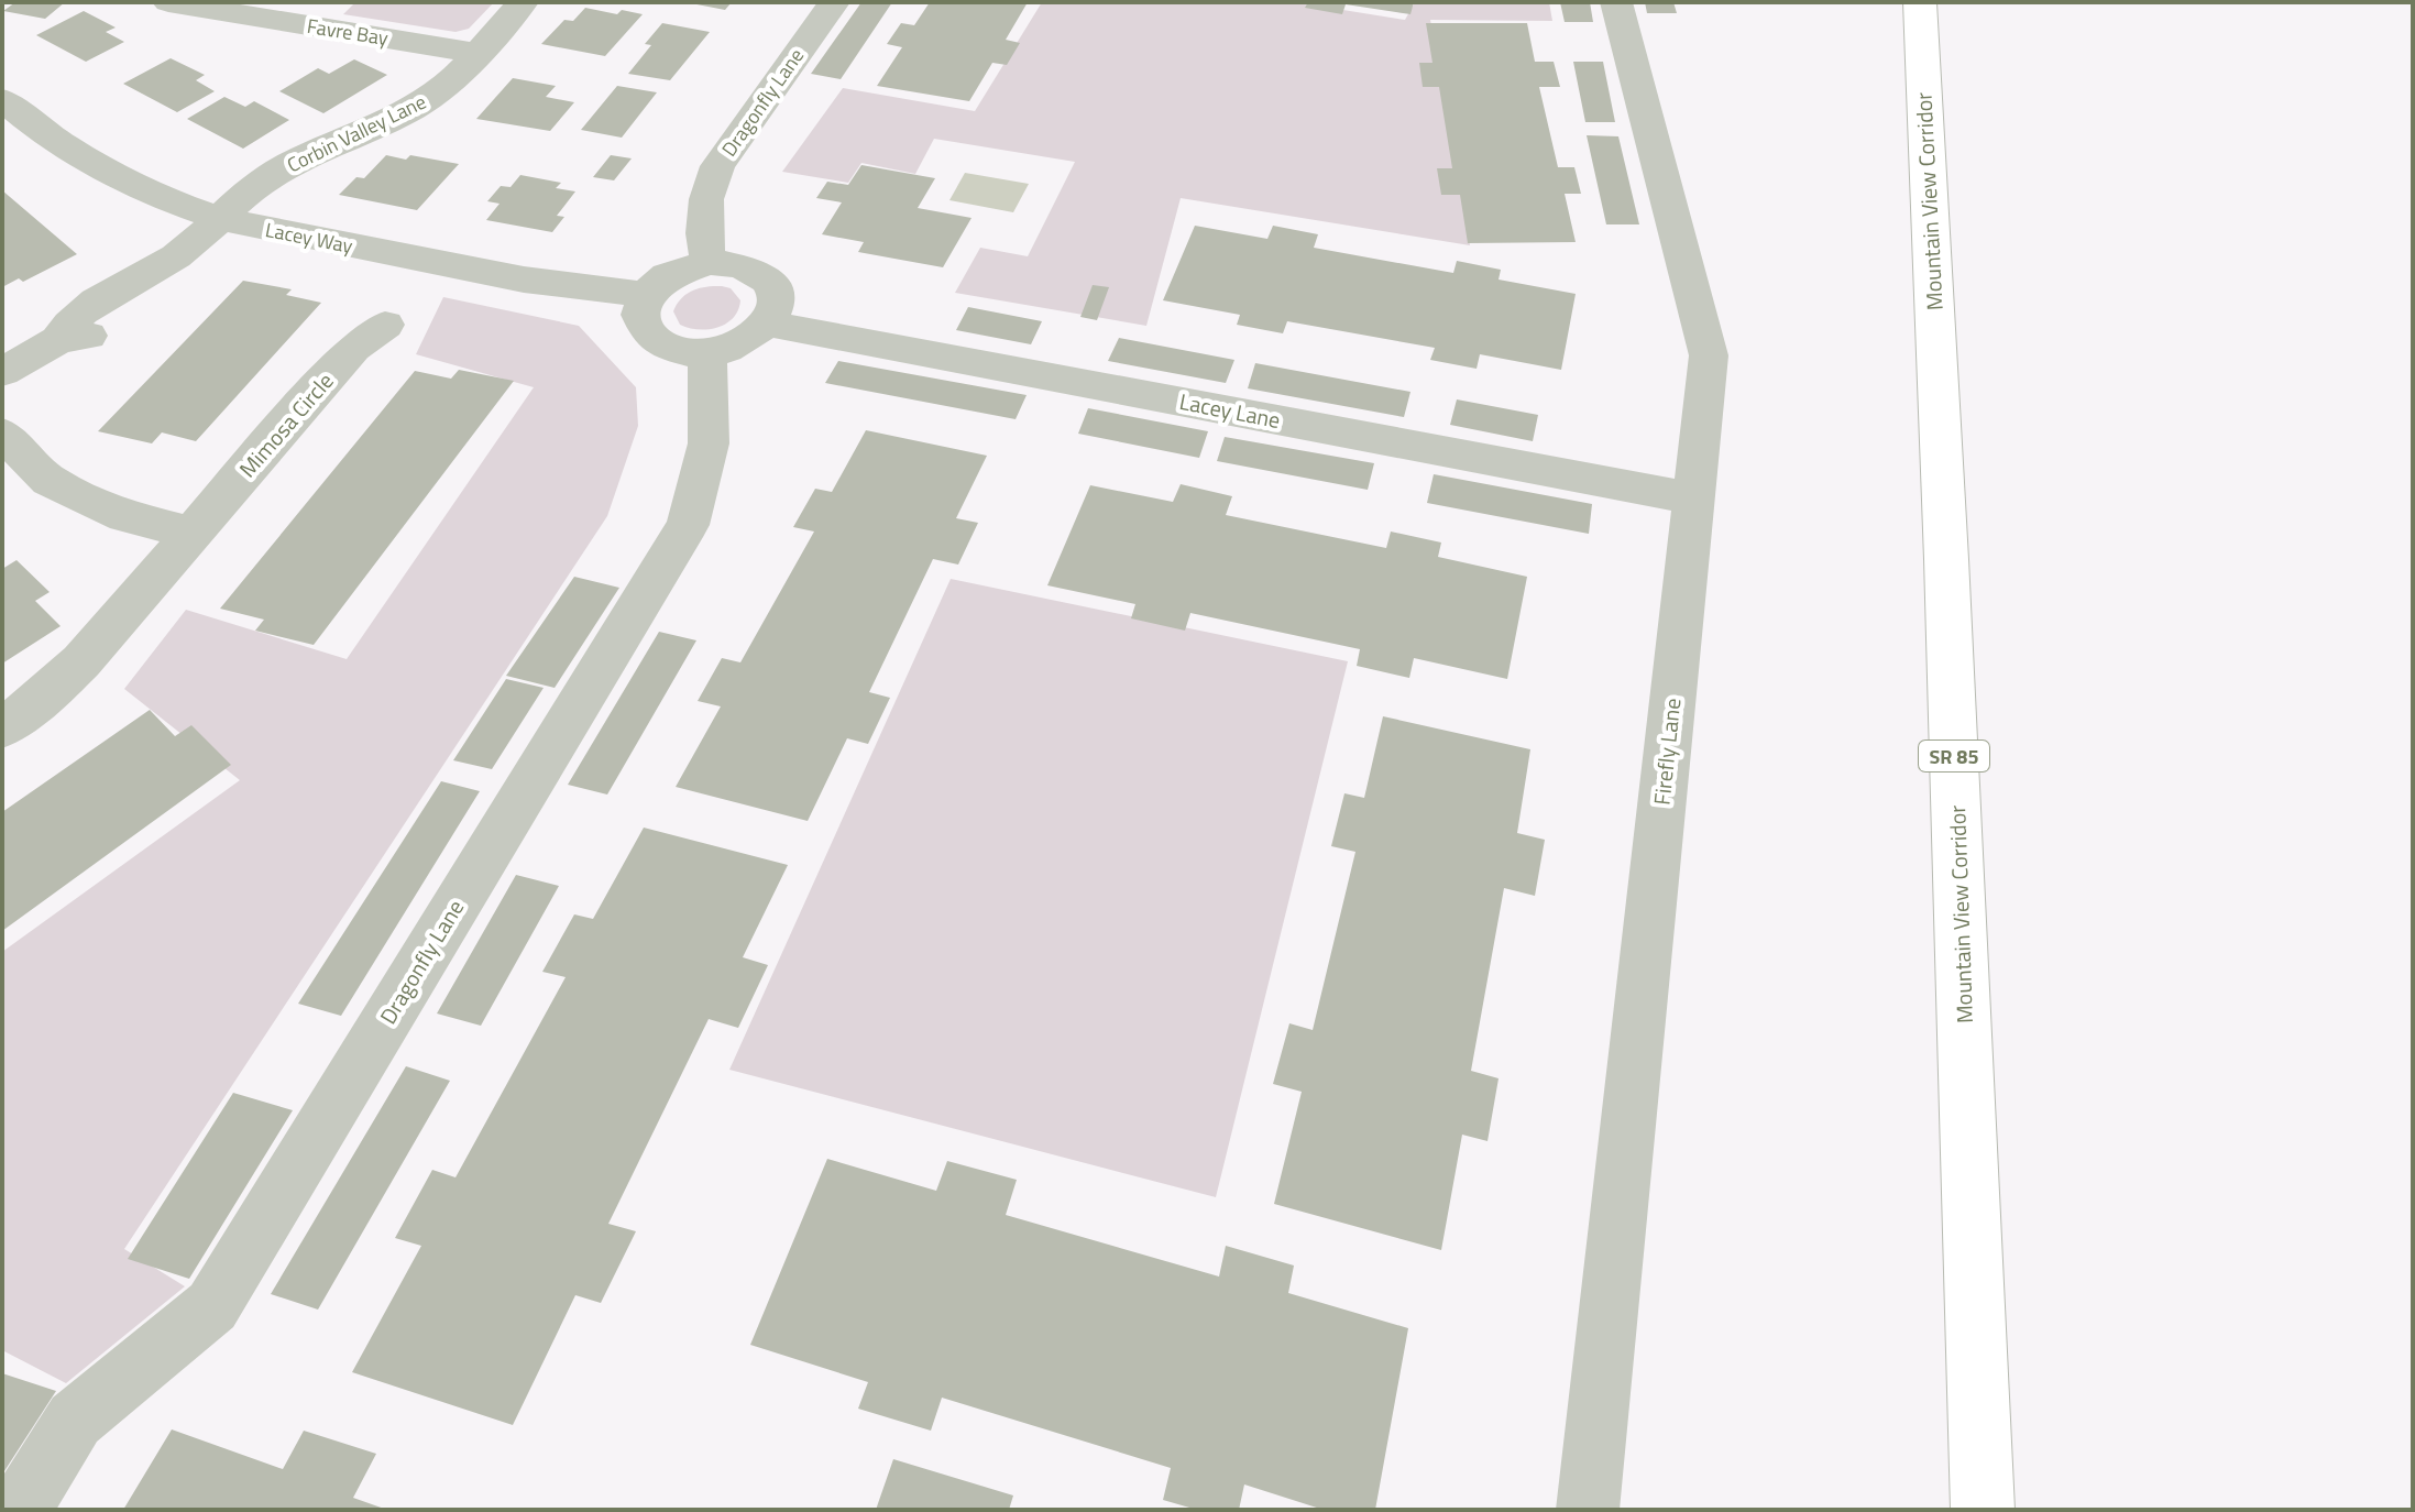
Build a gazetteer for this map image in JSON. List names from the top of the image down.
{
  "streets": {
    "highway": ["Mountain View Corridor", "SR 85"],
    "street": [
      "Favre Bay",
      "Dragonfly Lane",
      "Corbin Valley Lane",
      "Lacey Way",
      "Lacey Lane",
      "Mimosa Circle",
      "Firefly Lane"
    ]
  },
  "crossings": [
    ["Favre Bay", "Corbin Valley Lane"],
    ["Dragonfly Lane", "Lacey Way"],
    ["Dragonfly Lane", "Lacey Lane"],
    ["Corbin Valley Lane", "Lacey Way"],
    ["Lacey Way", "Lacey Lane"],
    ["Lacey Lane", "Firefly Lane"]
  ]
}
